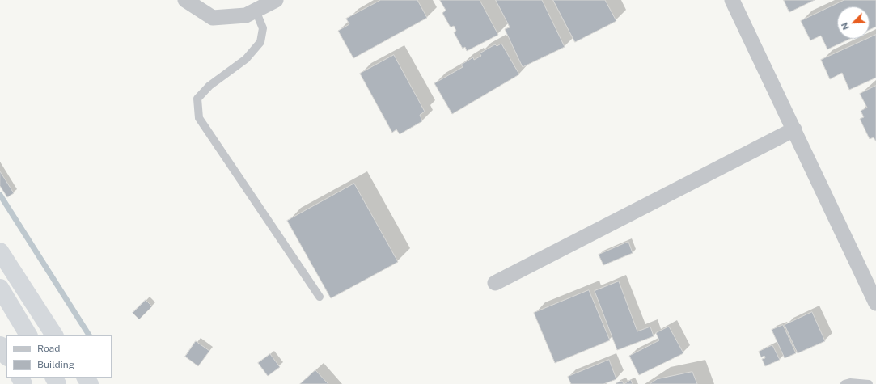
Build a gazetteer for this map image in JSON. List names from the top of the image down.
{
  "legend": ["Road", "Building"],
  "north": "bottom left"
}
